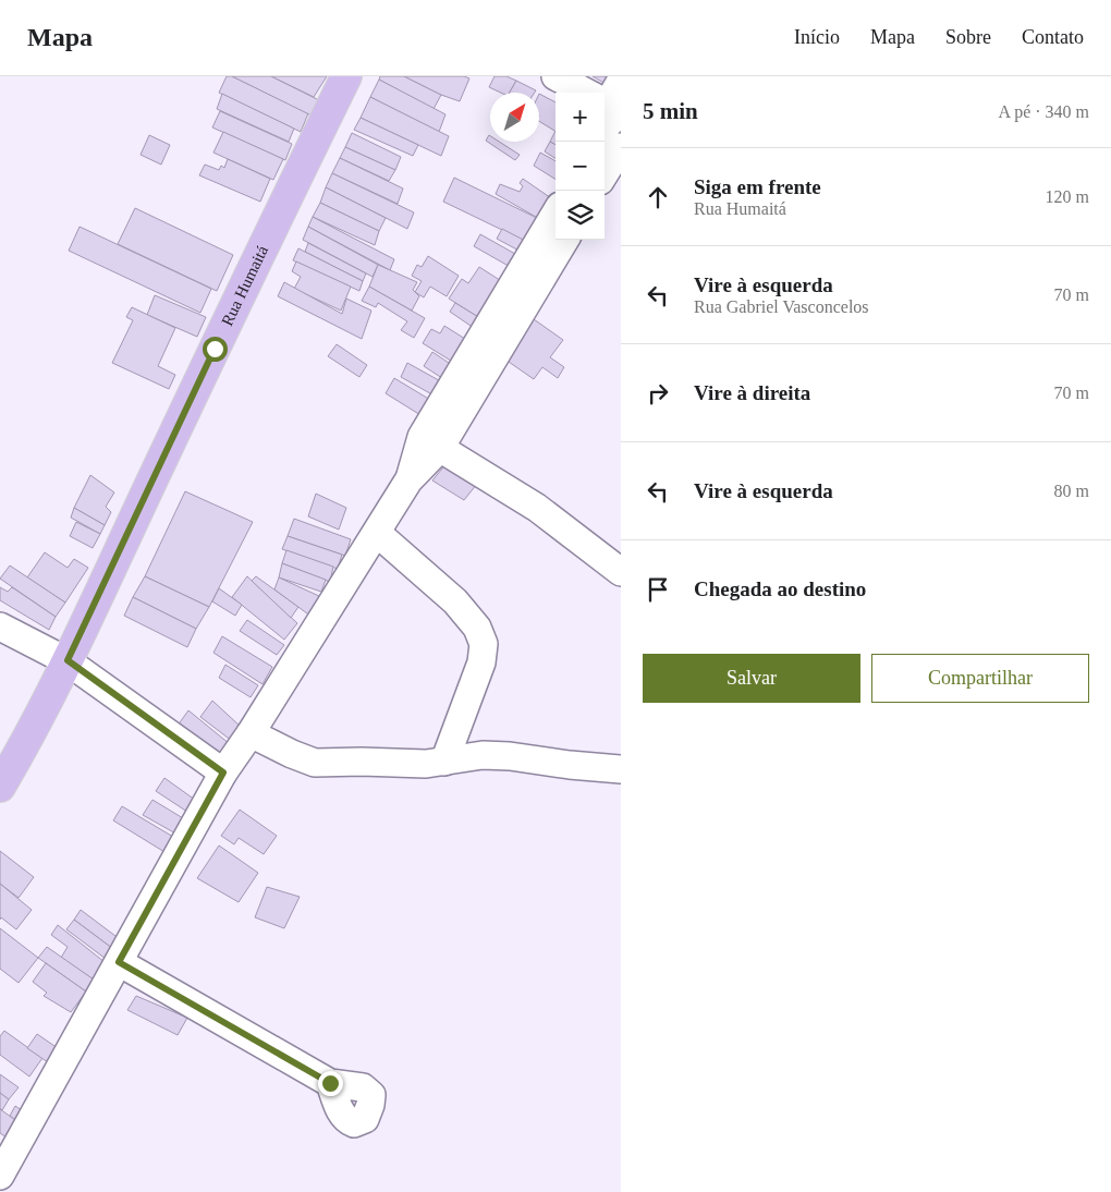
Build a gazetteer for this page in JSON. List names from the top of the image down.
{
  "streets": {
    "main road": ["Rua Humaitá"]
  },
  "north": "top right",
  "page": {
    "header": "Mapa",
    "nav": [
      "Início",
      "Mapa",
      "Sobre",
      "Contato"
    ],
    "heading": ["5 min", "A pé · 340 m"],
    "map_buttons": ["+", "−"],
    "list": [
      ["Siga em frente", "Rua Humaitá", "120 m"],
      ["Vire à esquerda", "Rua Gabriel Vasconcelos", "70 m"],
      ["Vire à direita", "70 m"],
      ["Vire à esquerda", "80 m"],
      "Chegada ao destino"
    ],
    "buttons": ["Salvar", "Compartilhar"]
  }
}
